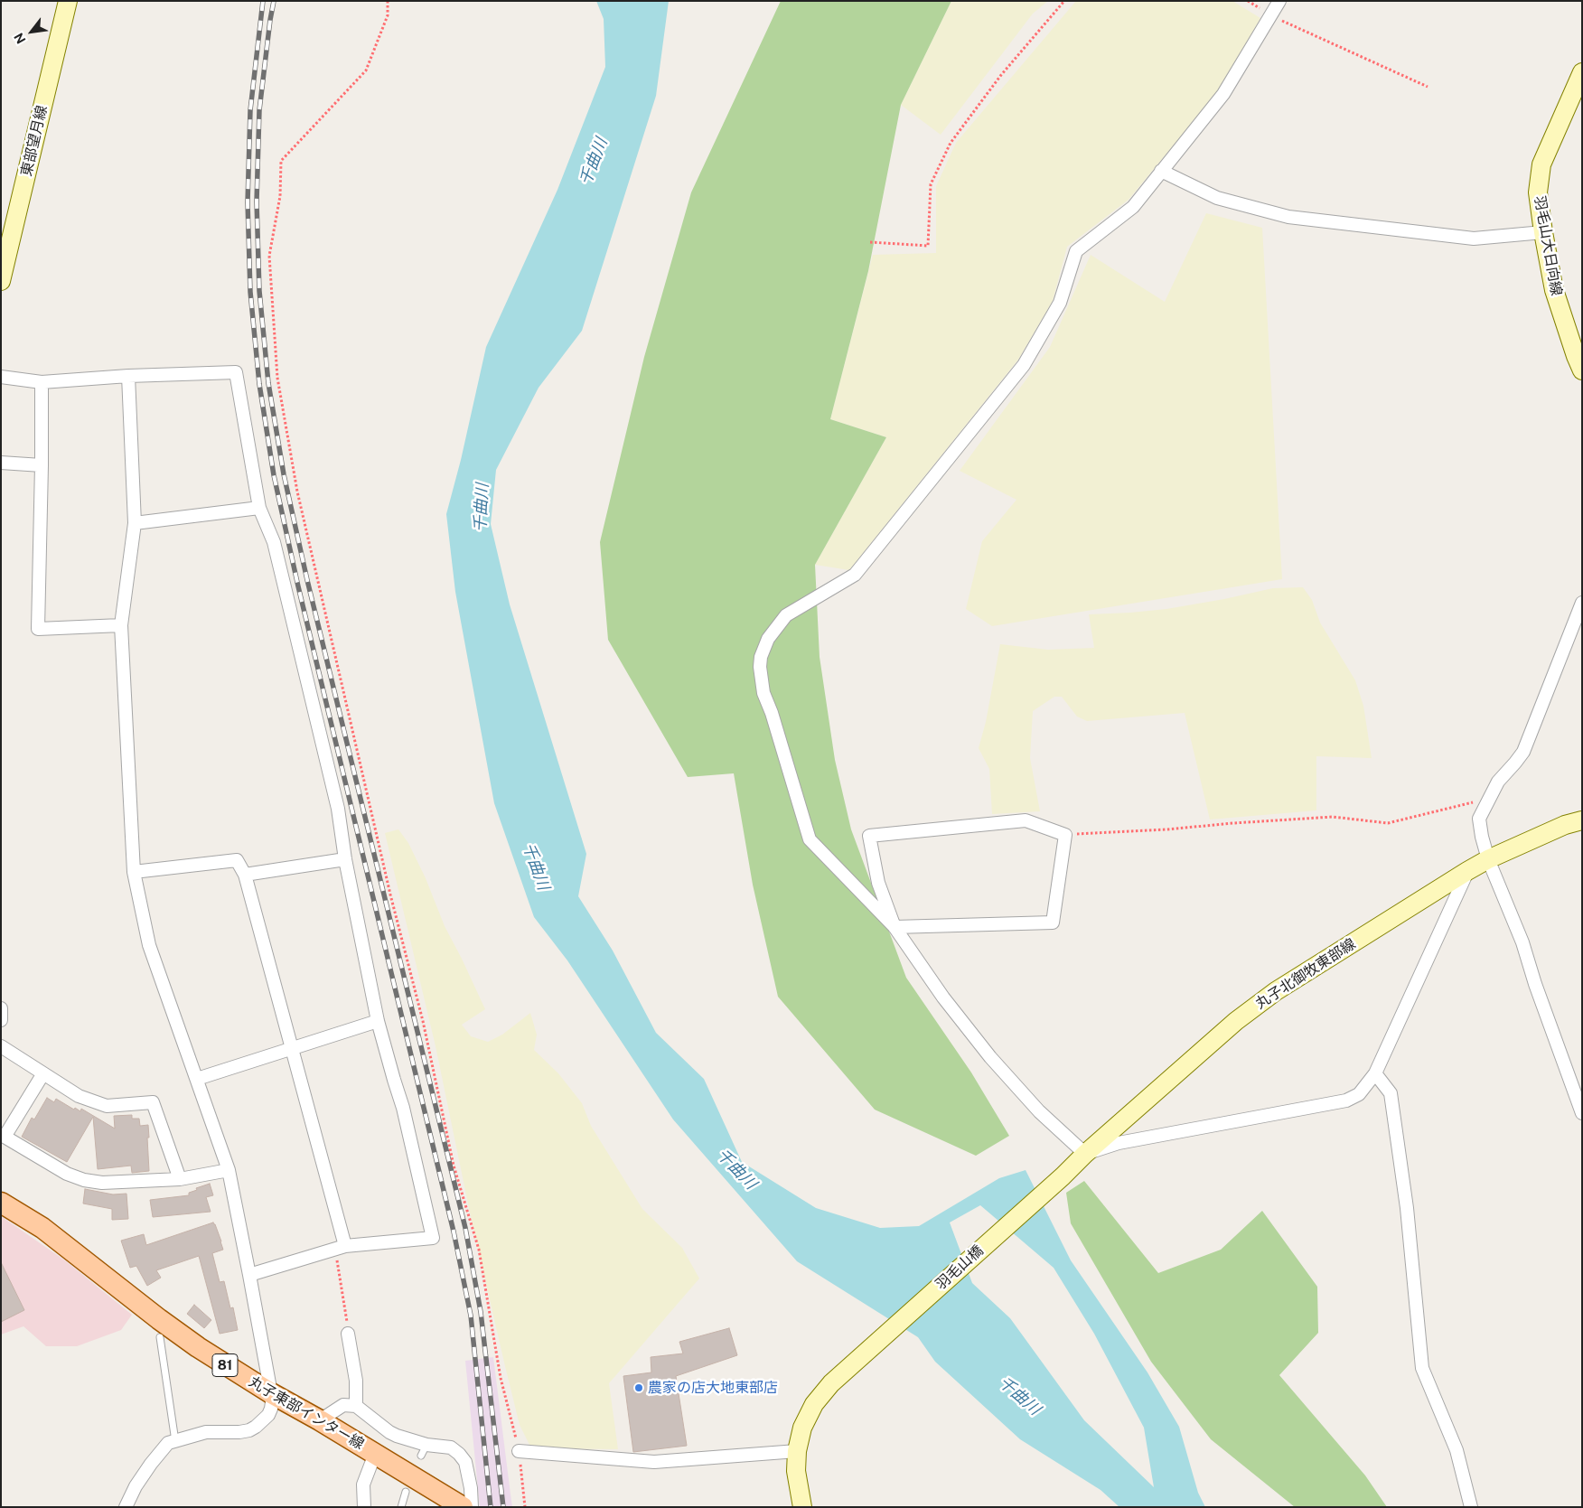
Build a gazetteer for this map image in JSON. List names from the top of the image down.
{
  "streets": {
    "main road": [
      "東部望月線",
      "羽毛山大日向線",
      "丸子北御牧東部線",
      "羽毛山橋",
      "81",
      "丸子東部インター線"
    ]
  },
  "crossings": [
    ["丸子北御牧東部線", "羽毛山橋"]
  ],
  "water": ["千曲川"],
  "places": ["農家の店大地東部店"],
  "north": "bottom left"
}
